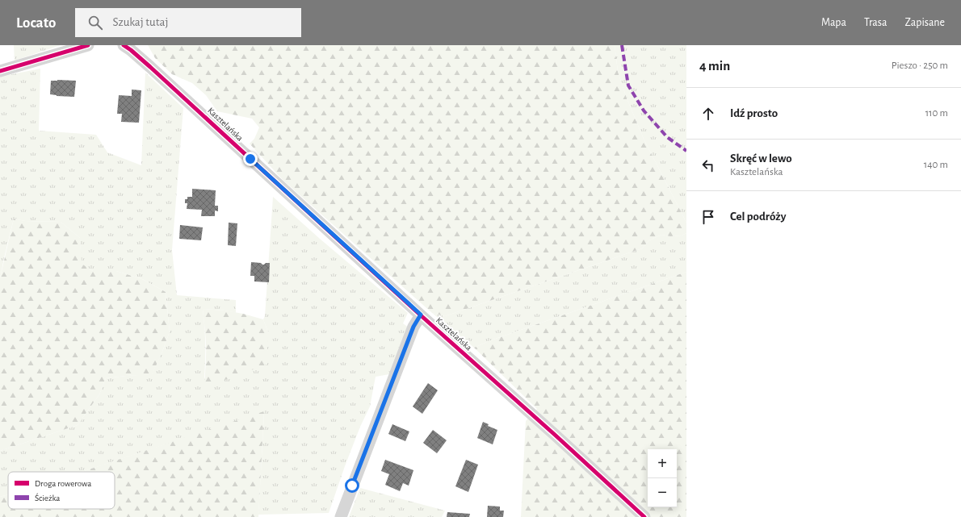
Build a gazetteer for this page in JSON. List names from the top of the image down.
{
  "streets": {
    "street": ["Kasztelańska"]
  },
  "legend": ["Droga rowerowa", "Ścieżka"],
  "page": {
    "header": "Locato",
    "search": "Szukaj tutaj",
    "nav": ["Mapa", "Trasa", "Zapisane"],
    "heading": ["4 min", "Pieszo · 250 m"],
    "list": [
      ["Idź prosto", "110 m"],
      ["Skręć w lewo", "Kasztelańska", "140 m"],
      "Cel podróży"
    ],
    "map_buttons": ["+", "−"]
  }
}
